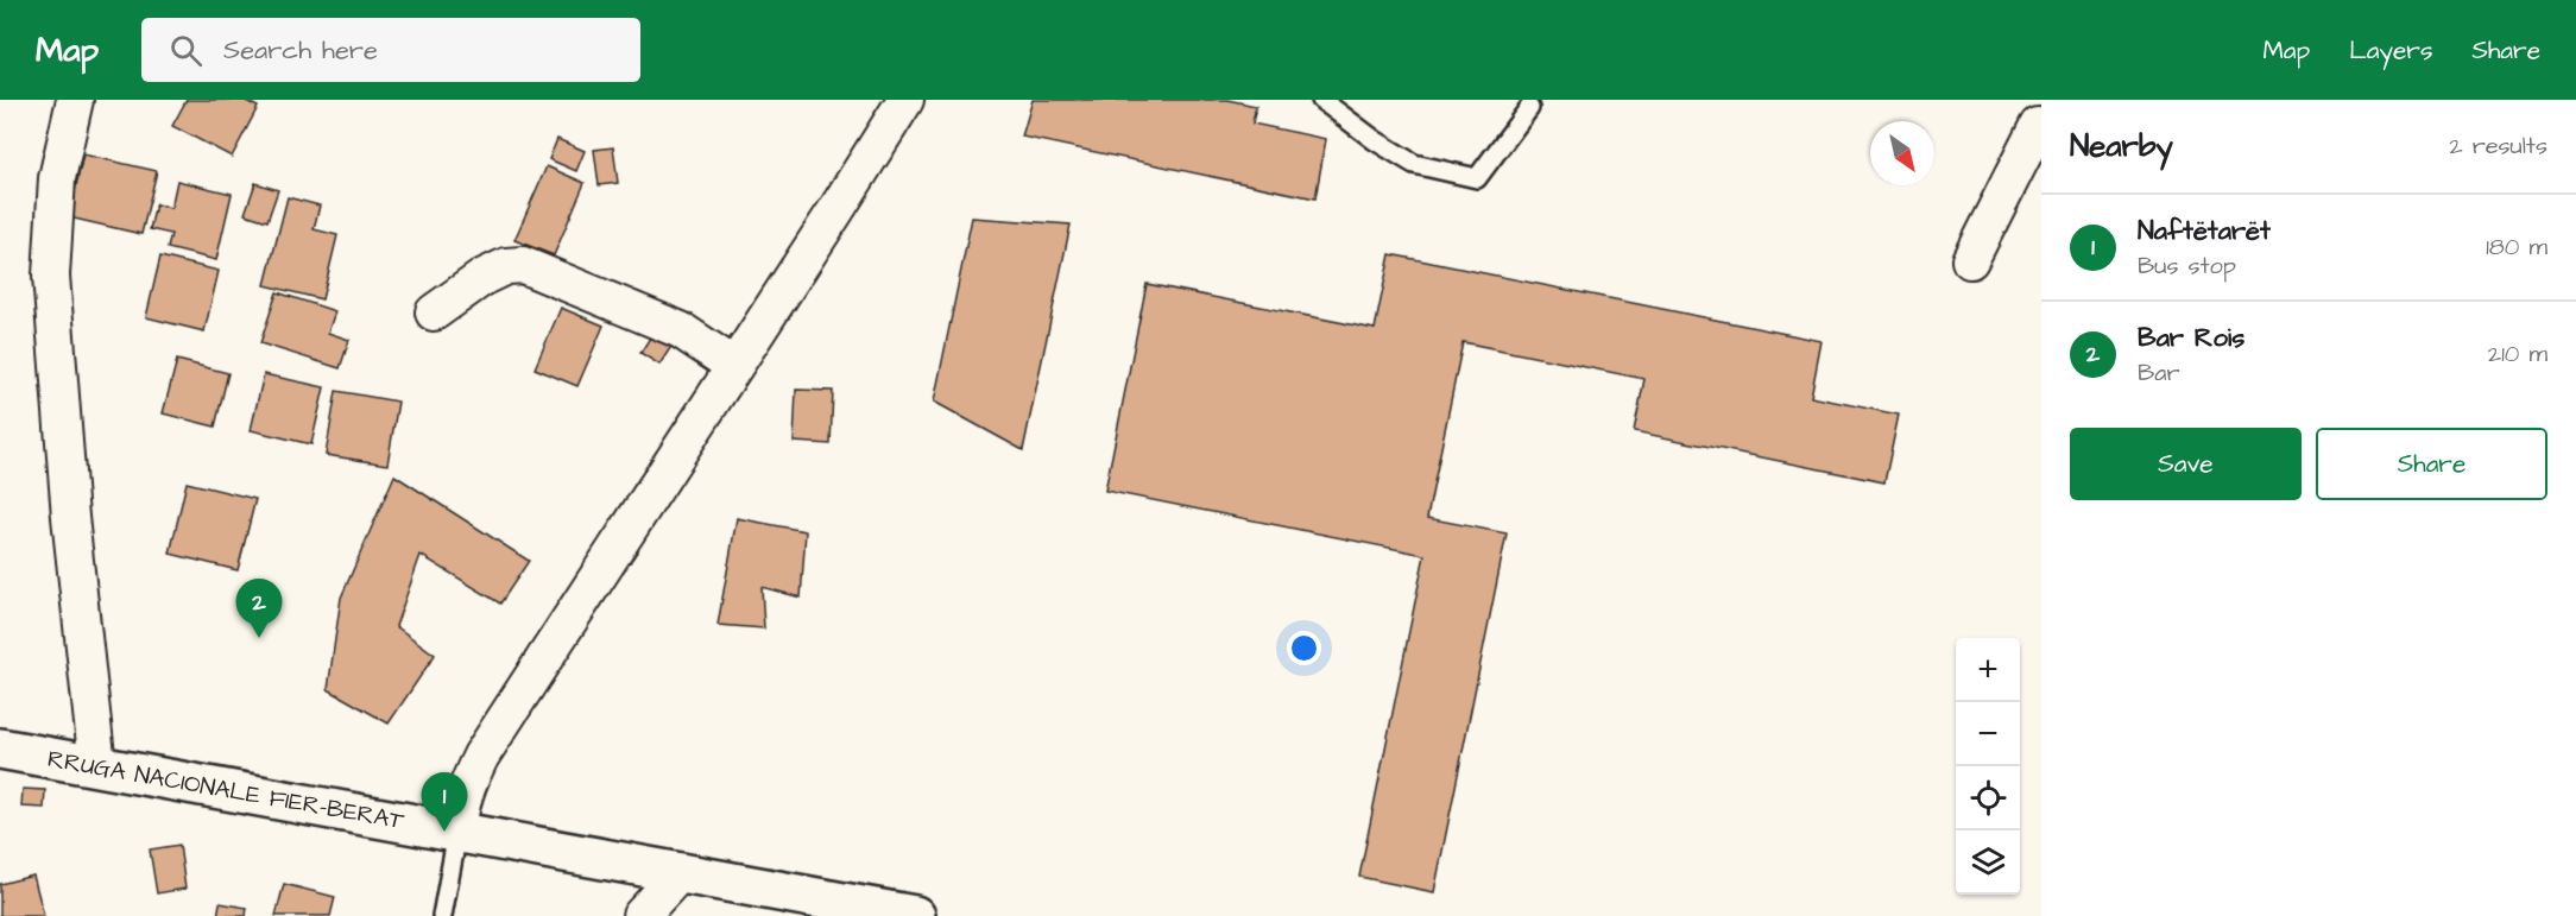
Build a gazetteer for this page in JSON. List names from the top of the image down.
{
  "streets": {
    "main road": ["RRUGA NACIONALE FIER-BERAT"]
  },
  "north": "bottom right",
  "page": {
    "header": "Map",
    "search": "Search here",
    "nav": ["Map", "Layers", "Share"],
    "heading": ["Nearby", "2 results"],
    "list": [
      {
        "mark": "1",
        "name": "Naftëtarët",
        "note": "Bus stop",
        "value": "180 m"
      },
      {
        "mark": "2",
        "name": "Bar Rois",
        "note": "Bar",
        "value": "210 m"
      }
    ],
    "buttons": ["Save", "Share"],
    "pins": ["2", "1"],
    "map_buttons": ["+", "−"]
  }
}
